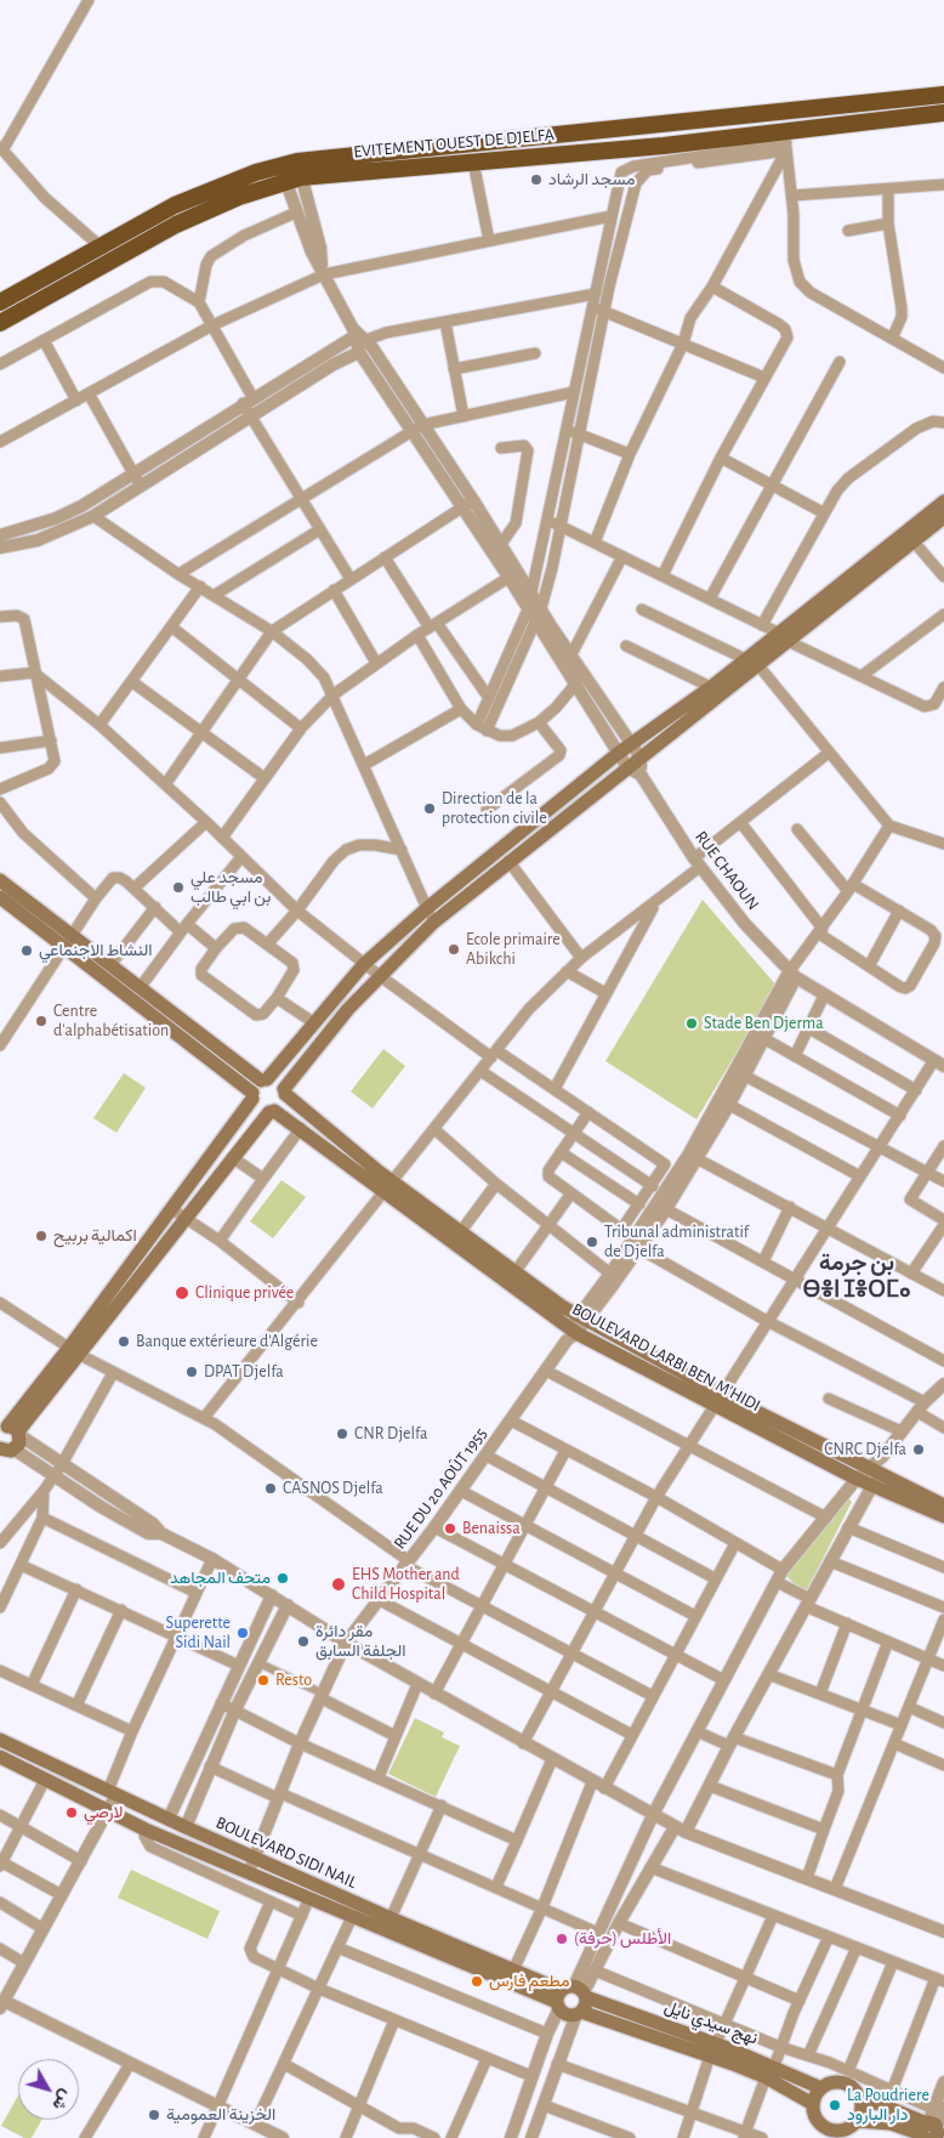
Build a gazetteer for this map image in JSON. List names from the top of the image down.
{
  "streets": {
    "highway": ["EVITEMENT OUEST DE DJELFA"],
    "main road": ["BOULEVARD LARBI BEN M'HIDI", "BOULEVARD SIDI NAIL", "نهج سيدي نايل"],
    "street": ["RUE CHAOUN", "RUE DU 20 AOÛT 1955"]
  },
  "crossings": [
    ["RUE CHAOUN", "RUE DU 20 AOÛT 1955"],
    ["BOULEVARD LARBI BEN M'HIDI", "RUE DU 20 AOÛT 1955"],
    ["RUE DU 20 AOÛT 1955", "BOULEVARD SIDI NAIL"],
    ["BOULEVARD SIDI NAIL", "نهج سيدي نايل"]
  ],
  "districts": ["بن جرمة ⴱⴻⵏ ⵊⴻⵔⵎⴰ"],
  "places": [
    "مسجد الرشاد",
    "Direction de la protection civile",
    "مسجد علي بن ابي طالب",
    "Ecole primaire Abikchi",
    "النشاط الاجنماعي",
    "Centre d'alphabétisation",
    "Stade Ben Djerma",
    "اكمالية بربيح",
    "Tribunal administratif de Djelfa",
    "Clinique privée",
    "Banque extérieure d'Algérie",
    "DPAT Djelfa",
    "CNR Djelfa",
    "CNRC Djelfa",
    "CASNOS Djelfa",
    "Benaissa",
    "متحف المجاهد",
    "EHS Mother and Child Hospital",
    "Superette Sidi Nail",
    "مقر دائرة الجلفة السابق",
    "Resto",
    "لارصي",
    "الأطلس (حرفة)",
    "مطعم فارس",
    "La Poudriere دار البارود",
    "الخزينة العمومية"
  ],
  "north": "bottom right"
}
